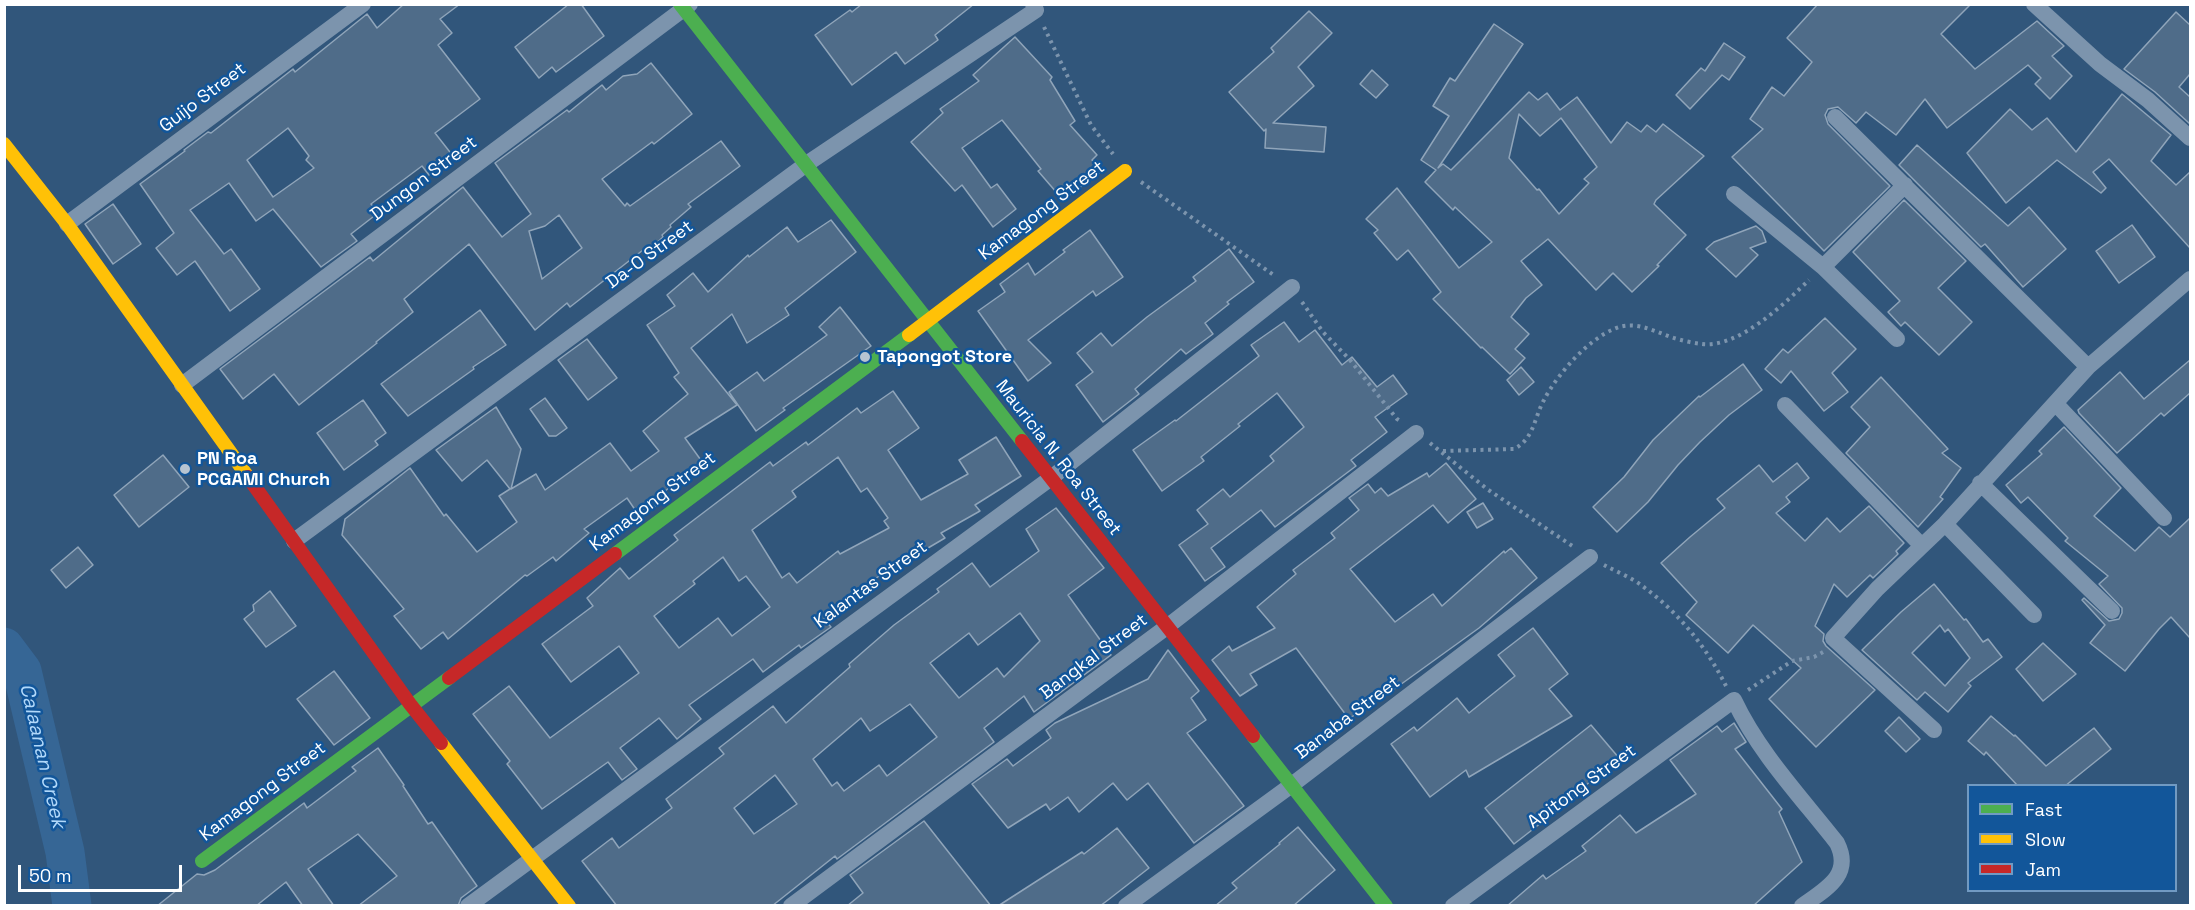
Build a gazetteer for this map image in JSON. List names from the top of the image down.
{
  "streets": {
    "street": [
      "Guijo Street",
      "Dungon Street",
      "Kamagong Street",
      "Da-O Street",
      "Mauricia N. Roa Street",
      "Kalantas Street",
      "Bangkal Street",
      "Banaba Street",
      "Apitong Street"
    ]
  },
  "crossings": [
    ["Dungon Street", "Mauricia N. Roa Street"],
    ["Kamagong Street", "Mauricia N. Roa Street"],
    ["Da-O Street", "Mauricia N. Roa Street"],
    ["Mauricia N. Roa Street", "Kalantas Street"],
    ["Mauricia N. Roa Street", "Bangkal Street"],
    ["Mauricia N. Roa Street", "Banaba Street"]
  ],
  "water": ["Calaanan Creek"],
  "places": ["Tapongot Store", "PN Roa PCGAMI Church"],
  "legend": ["Fast", "Slow", "Jam"],
  "scale_bar": "50 m"
}
